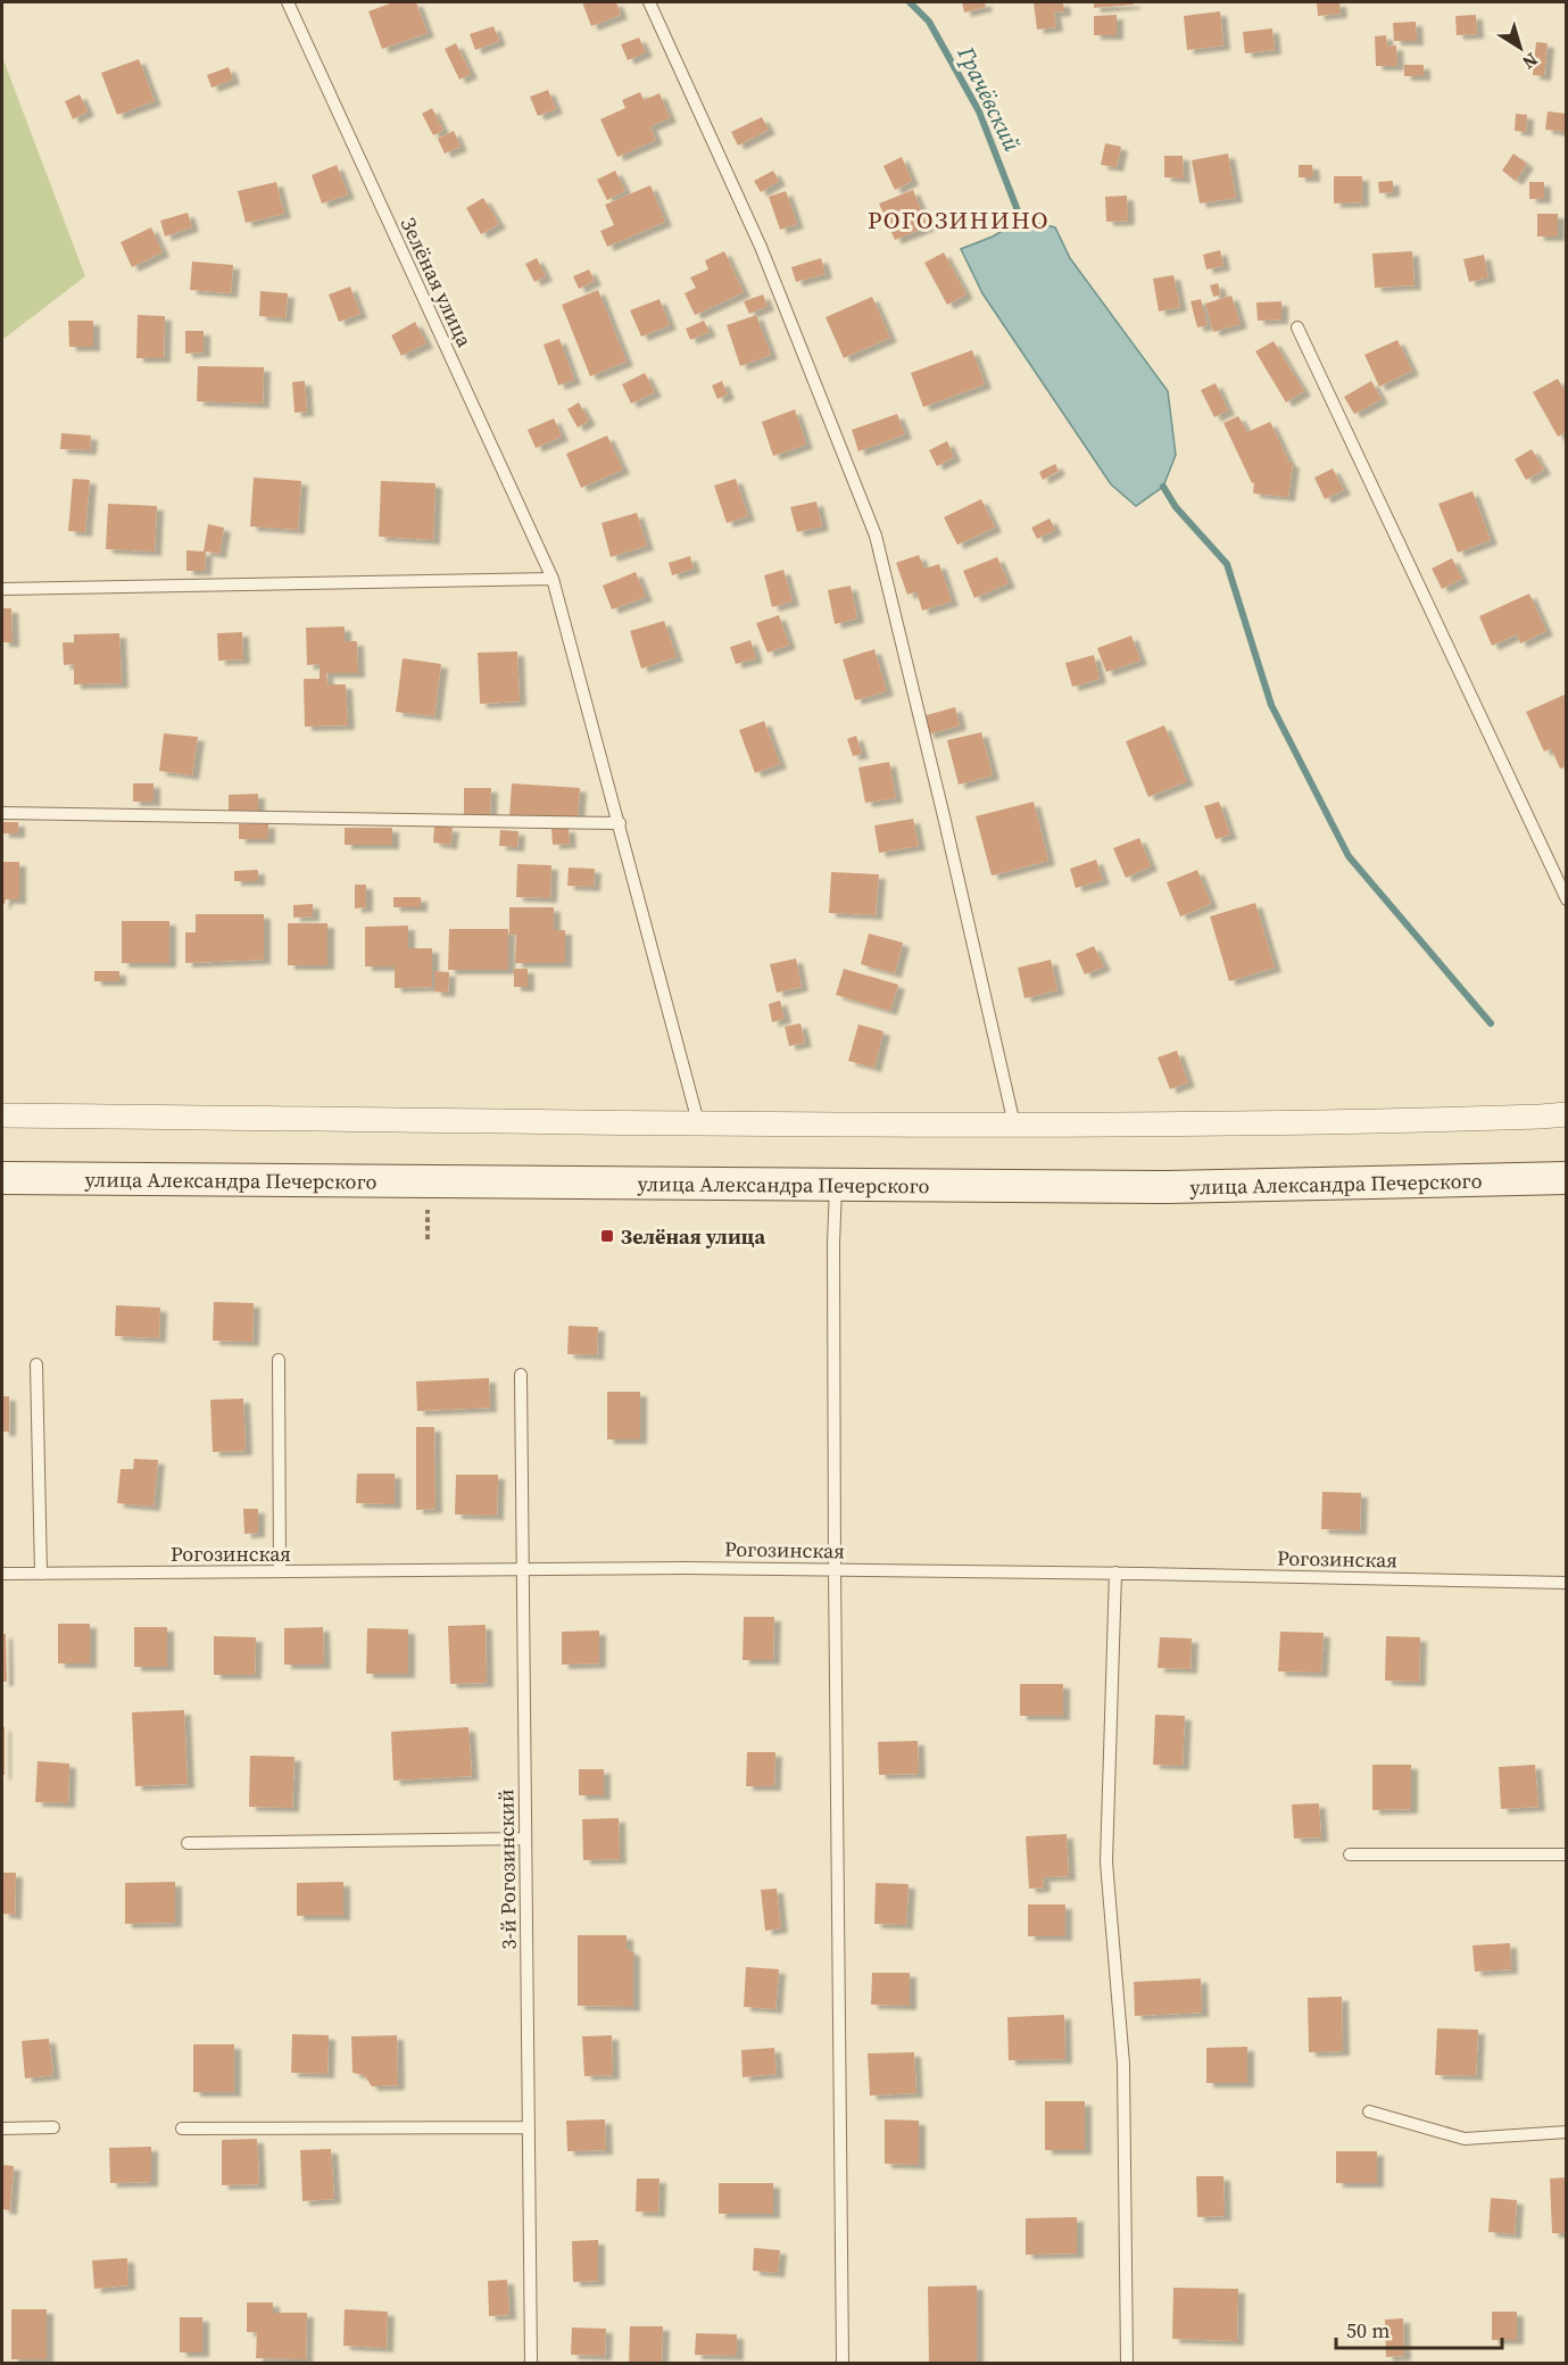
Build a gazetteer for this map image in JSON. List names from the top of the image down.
{
  "streets": {
    "main road": ["улица Александра Печерского"],
    "lane": ["Зелёная улица", "Рогозинская", "3-й Рогозинский"]
  },
  "crossings": [
    ["Рогозинская", "3-й Рогозинский"]
  ],
  "districts": ["РОГОЗИНИНО"],
  "water": ["Грачёвский"],
  "places": {
    "transit": ["Зелёная улица"]
  },
  "scale_bar": "50 m",
  "north": "bottom right"
}
